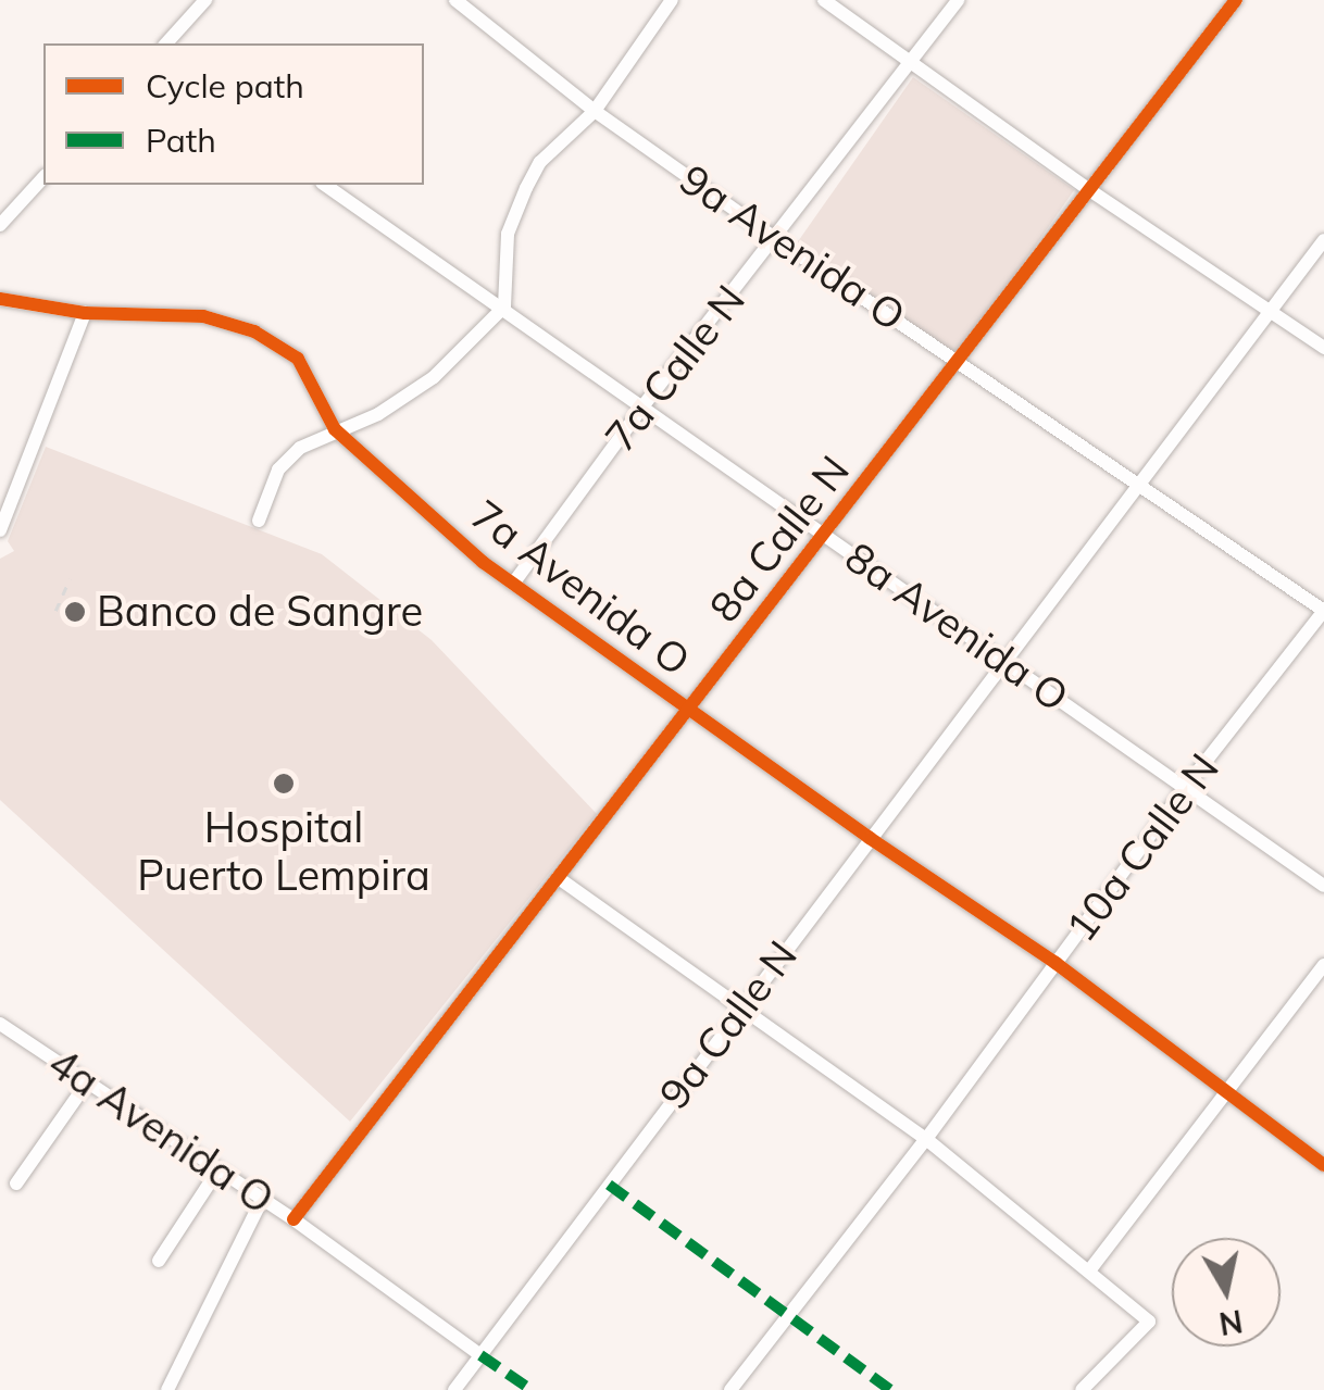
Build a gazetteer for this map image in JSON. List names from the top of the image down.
{
  "streets": {
    "street": [
      "9a Avenida O",
      "7a Calle N",
      "8a Calle N",
      "7a Avenida O",
      "8a Avenida O",
      "10a Calle N",
      "9a Calle N",
      "4a Avenida O"
    ]
  },
  "crossings": [
    ["9a Avenida O", "7a Calle N"],
    ["9a Avenida O", "8a Calle N"],
    ["9a Avenida O", "10a Calle N"],
    ["7a Calle N", "7a Avenida O"],
    ["7a Calle N", "8a Avenida O"],
    ["8a Calle N", "7a Avenida O"],
    ["8a Calle N", "8a Avenida O"],
    ["8a Calle N", "4a Avenida O"],
    ["7a Avenida O", "10a Calle N"],
    ["7a Avenida O", "9a Calle N"],
    ["8a Avenida O", "10a Calle N"],
    ["8a Avenida O", "9a Calle N"],
    ["9a Calle N", "4a Avenida O"]
  ],
  "places": ["Banco de Sangre", "Hospital Puerto Lempira"],
  "legend": ["Cycle path", "Path"],
  "north": "bottom"
}
